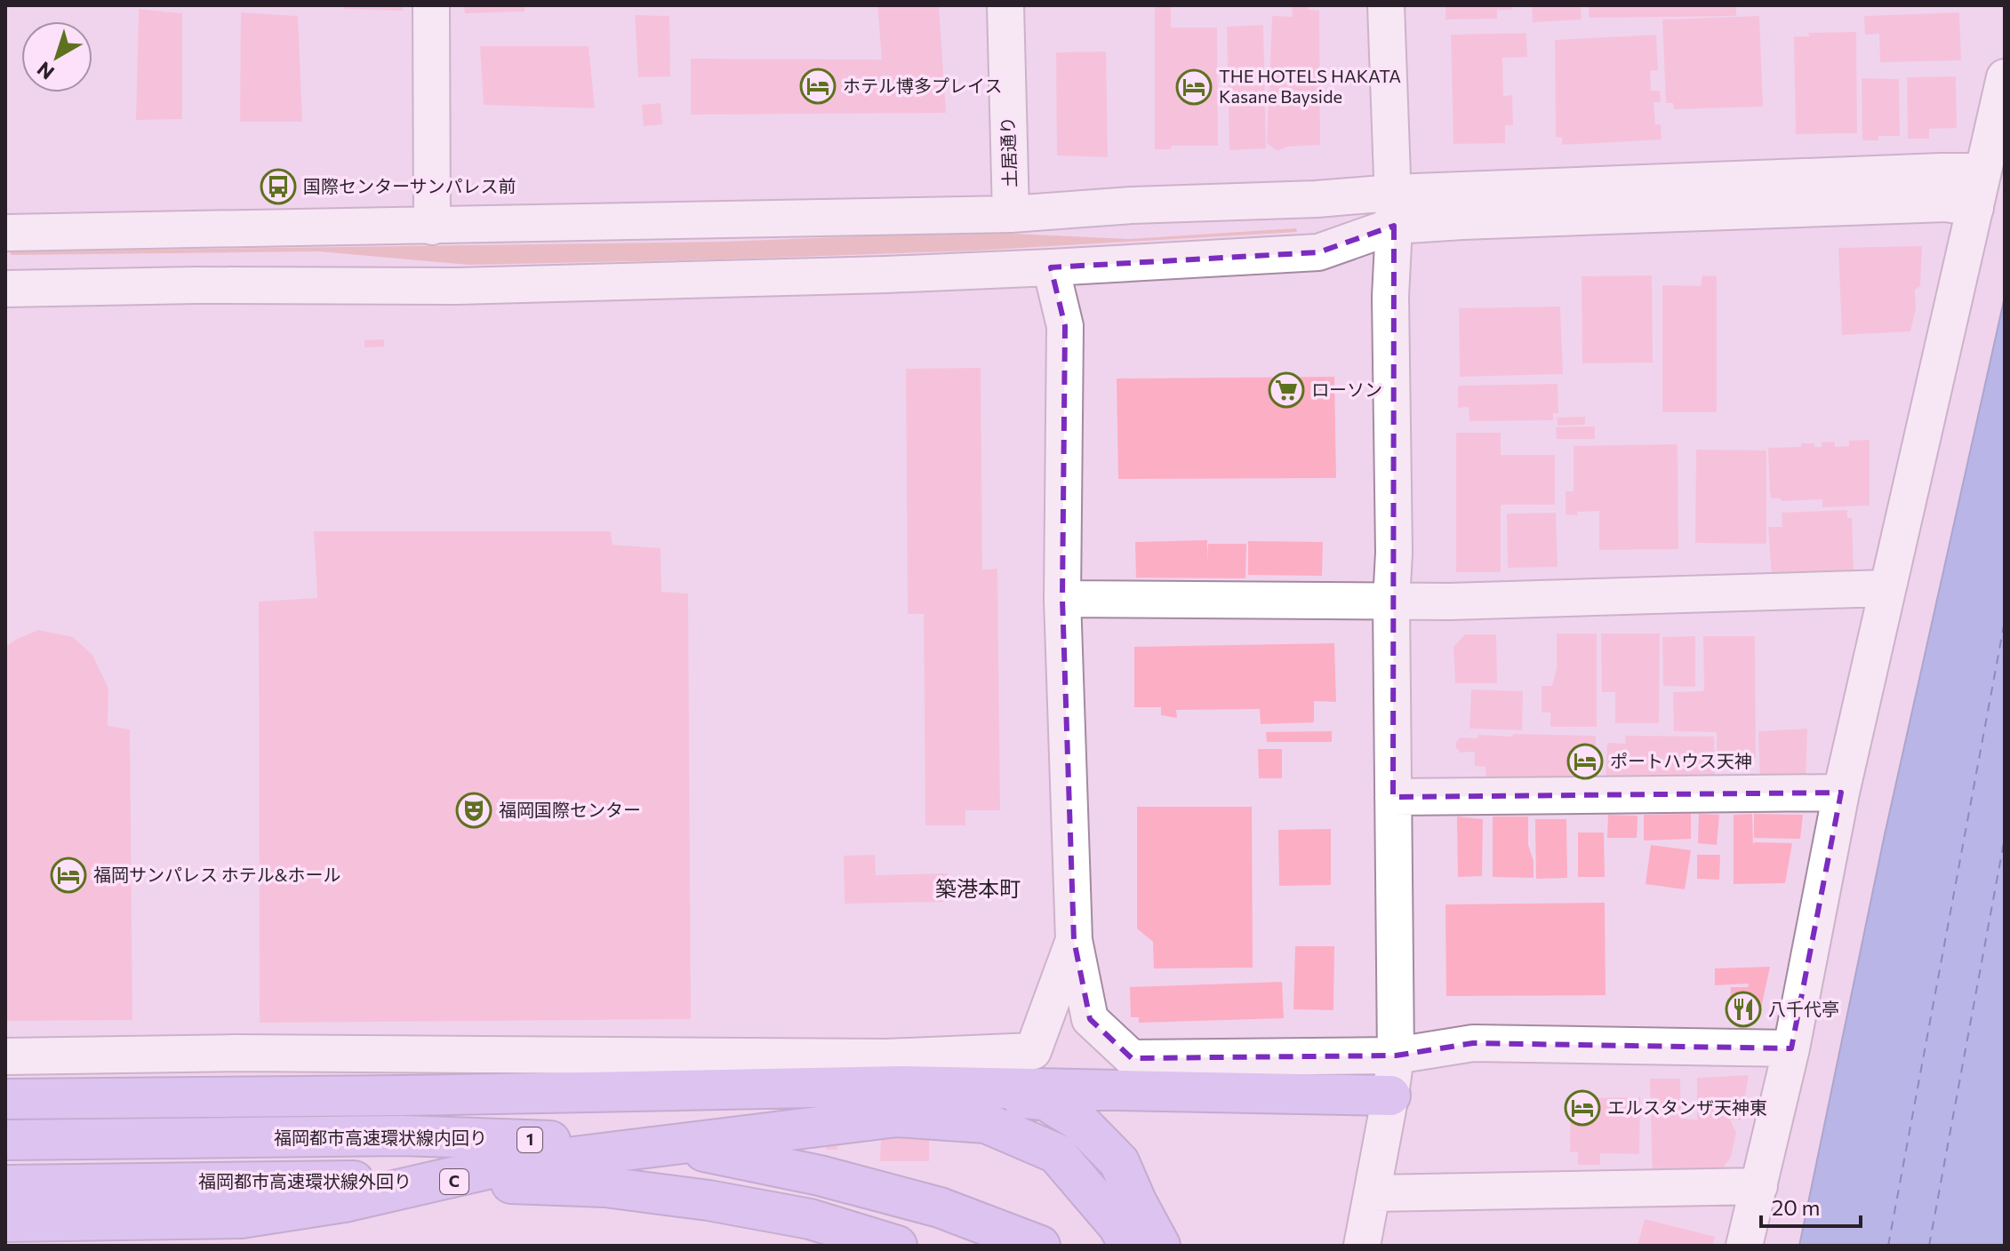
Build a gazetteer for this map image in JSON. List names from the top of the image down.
{
  "streets": {
    "highway": [
      "福岡都市高速環状線内回り",
      "1",
      "福岡都市高速環状線外回り",
      "C"
    ],
    "street": ["土居通り"]
  },
  "districts": ["築港本町"],
  "places": {
    "hotel": [
      "ホテル博多プレイス",
      "THE HOTELS HAKATA Kasane Bayside",
      "ポートハウス天神",
      "福岡サンパレス ホテル&ホール",
      "エルスタンザ天神東"
    ],
    "bus stop": ["国際センターサンパレス前"],
    "supermarket": ["ローソン"],
    "theatre": ["福岡国際センター"],
    "restaurant": ["八千代亭"]
  },
  "scale_bar": "20 m",
  "north": "bottom left"
}
